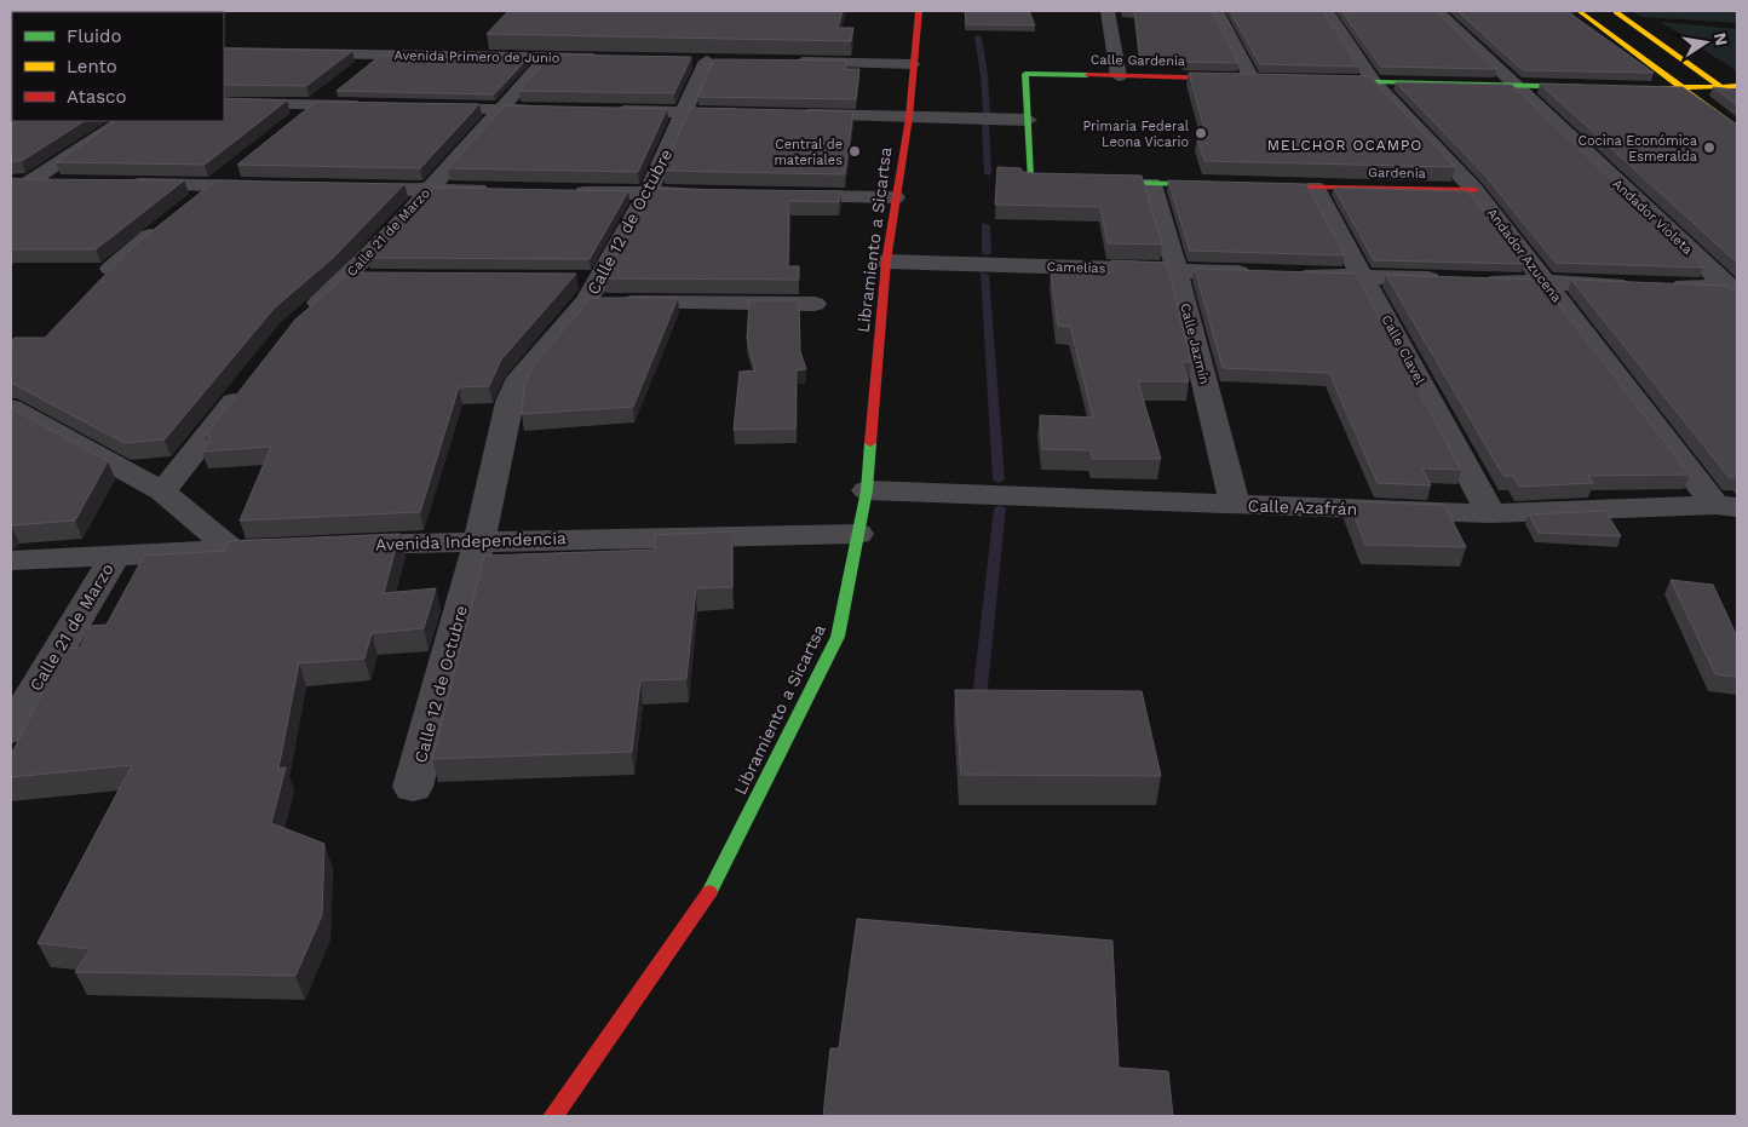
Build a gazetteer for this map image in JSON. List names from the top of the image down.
{
  "streets": {
    "street": [
      "Avenida Primero de Junio",
      "Calle Gardenia",
      "Gardenia",
      "Andador Violeta",
      "Calle 12 de Octubre",
      "Calle 21 de Marzo",
      "Libramiento a Sicartsa",
      "Andador Azucena",
      "Camelias",
      "Calle Jazmín",
      "Calle Clavel",
      "Calle Azafrán",
      "Avenida Independencia"
    ]
  },
  "crossings": [
    ["Avenida Primero de Junio", "Calle 21 de Marzo"],
    ["Gardenia", "Andador Azucena"],
    ["Gardenia", "Calle Clavel"],
    ["Calle 12 de Octubre", "Avenida Independencia"],
    ["Calle 21 de Marzo", "Avenida Independencia"],
    ["Libramiento a Sicartsa", "Camelias"],
    ["Libramiento a Sicartsa", "Calle Azafrán"],
    ["Libramiento a Sicartsa", "Avenida Independencia"],
    ["Andador Azucena", "Calle Azafrán"],
    ["Camelias", "Calle Jazmín"],
    ["Calle Jazmín", "Calle Azafrán"],
    ["Calle Clavel", "Calle Azafrán"]
  ],
  "districts": ["MELCHOR OCAMPO"],
  "places": ["Primaria Federal Leona Vicario", "Cocina Económica Esmeralda", "Central de materiales"],
  "legend": ["Fluido", "Lento", "Atasco"],
  "north": "right"
}
